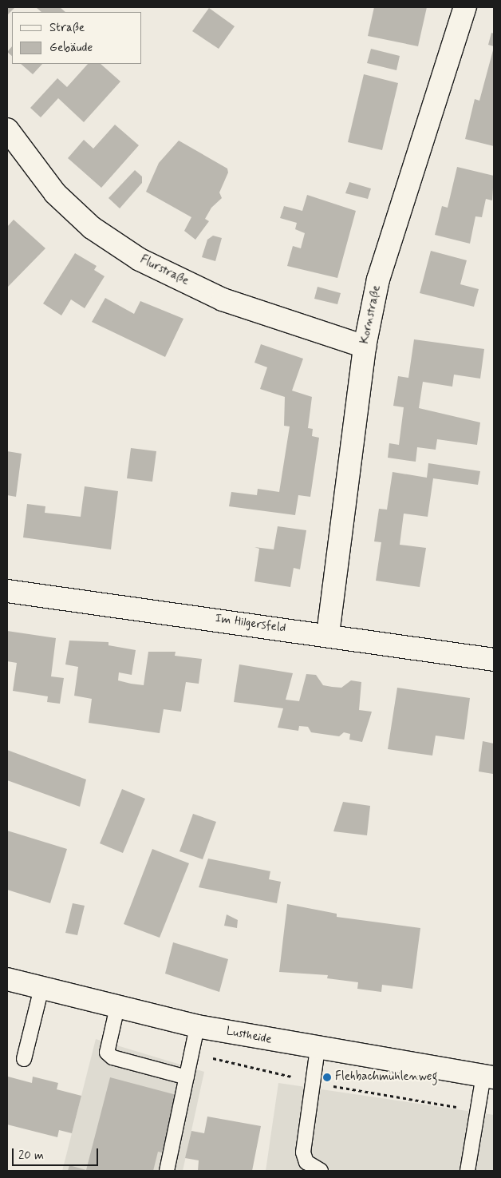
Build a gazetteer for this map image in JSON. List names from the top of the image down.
{
  "streets": {
    "street": [
      "Flurstraße",
      "Kornstraße",
      "Im Hilgersfeld",
      "Lustheide"
    ]
  },
  "crossings": [
    ["Flurstraße", "Kornstraße"],
    ["Kornstraße", "Im Hilgersfeld"]
  ],
  "places": ["Flehbachmühlenweg"],
  "legend": ["Straße", "Gebäude"],
  "scale_bar": "20 m"
}
